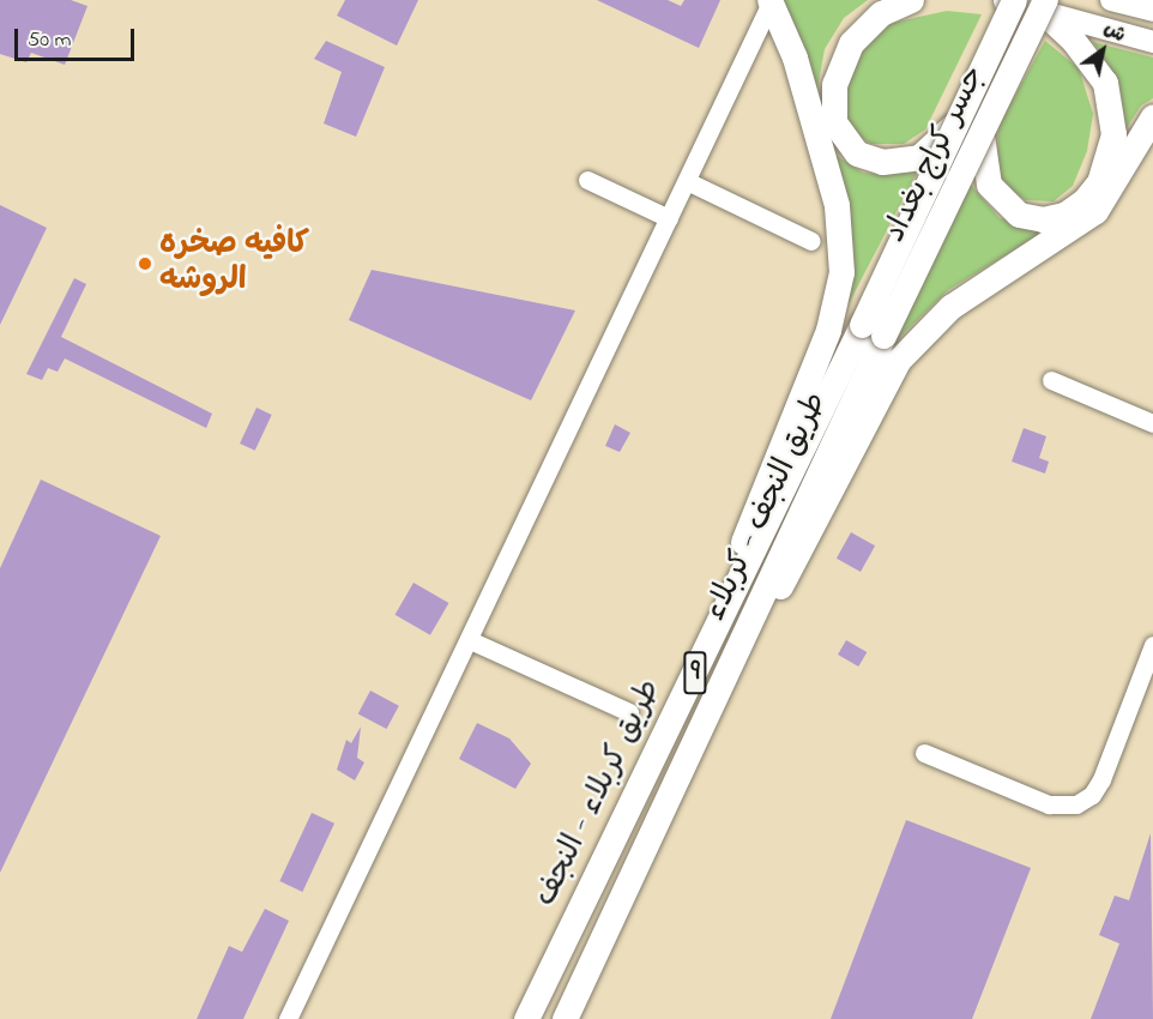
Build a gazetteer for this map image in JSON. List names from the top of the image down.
{
  "streets": {
    "highway": [
      "جسر كراج بغداد",
      "طريق النجف - کربلاء",
      "9",
      "طريق کربلاء - النجف"
    ]
  },
  "crossings": [
    ["جسر كراج بغداد", "طريق النجف - کربلاء"],
    ["جسر كراج بغداد", "9"],
    ["جسر كراج بغداد", "طريق کربلاء - النجف"],
    ["طريق النجف - کربلاء", "9"],
    ["طريق النجف - کربلاء", "طريق کربلاء - النجف"],
    ["9", "طريق کربلاء - النجف"]
  ],
  "places": ["كافيه صخره الروشه"],
  "scale_bar": "50 m",
  "north": "top right"
}
